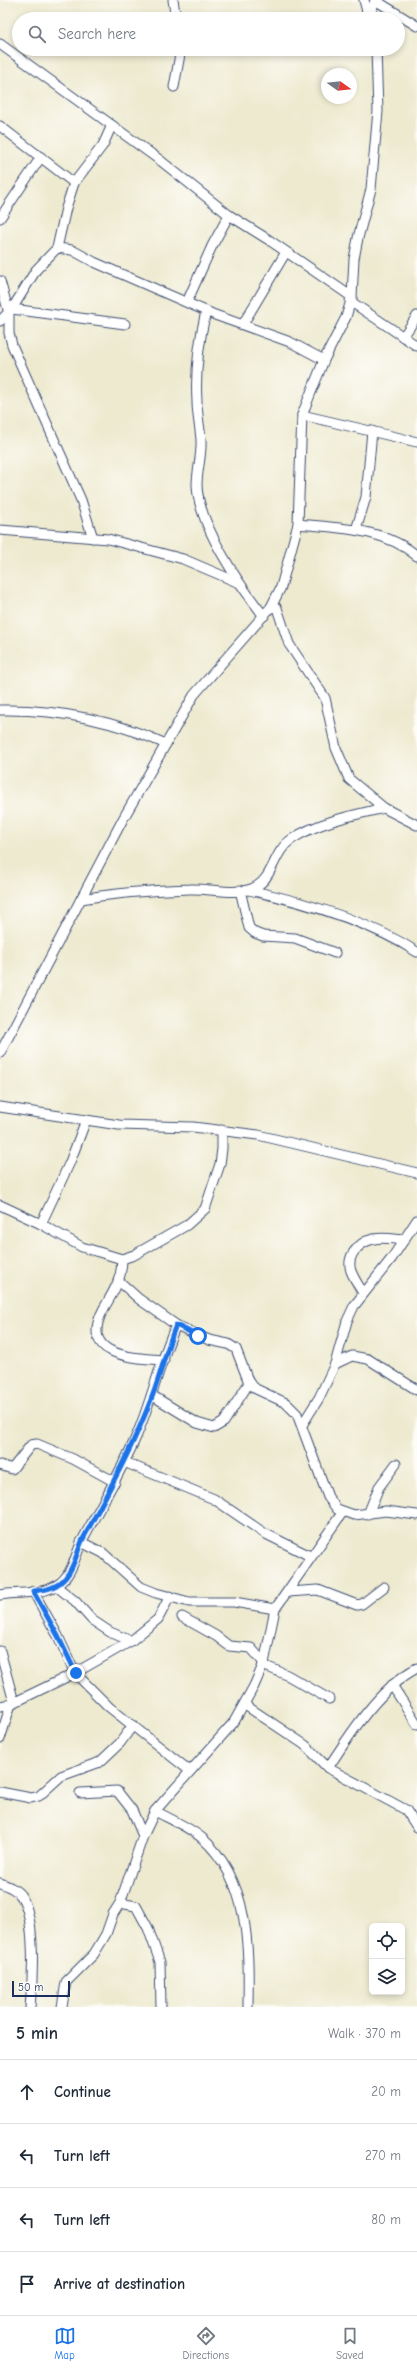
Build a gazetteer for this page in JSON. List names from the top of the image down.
{
  "scale_bar": "50 m",
  "north": "right",
  "page": {
    "search": "Search here",
    "scale": "50 m",
    "heading": ["5 min", "Walk · 370 m"],
    "list": [
      ["Continue", "20 m"],
      ["Turn left", "270 m"],
      ["Turn left", "80 m"],
      "Arrive at destination"
    ],
    "nav": ["Map", "Directions", "Saved"]
  }
}
